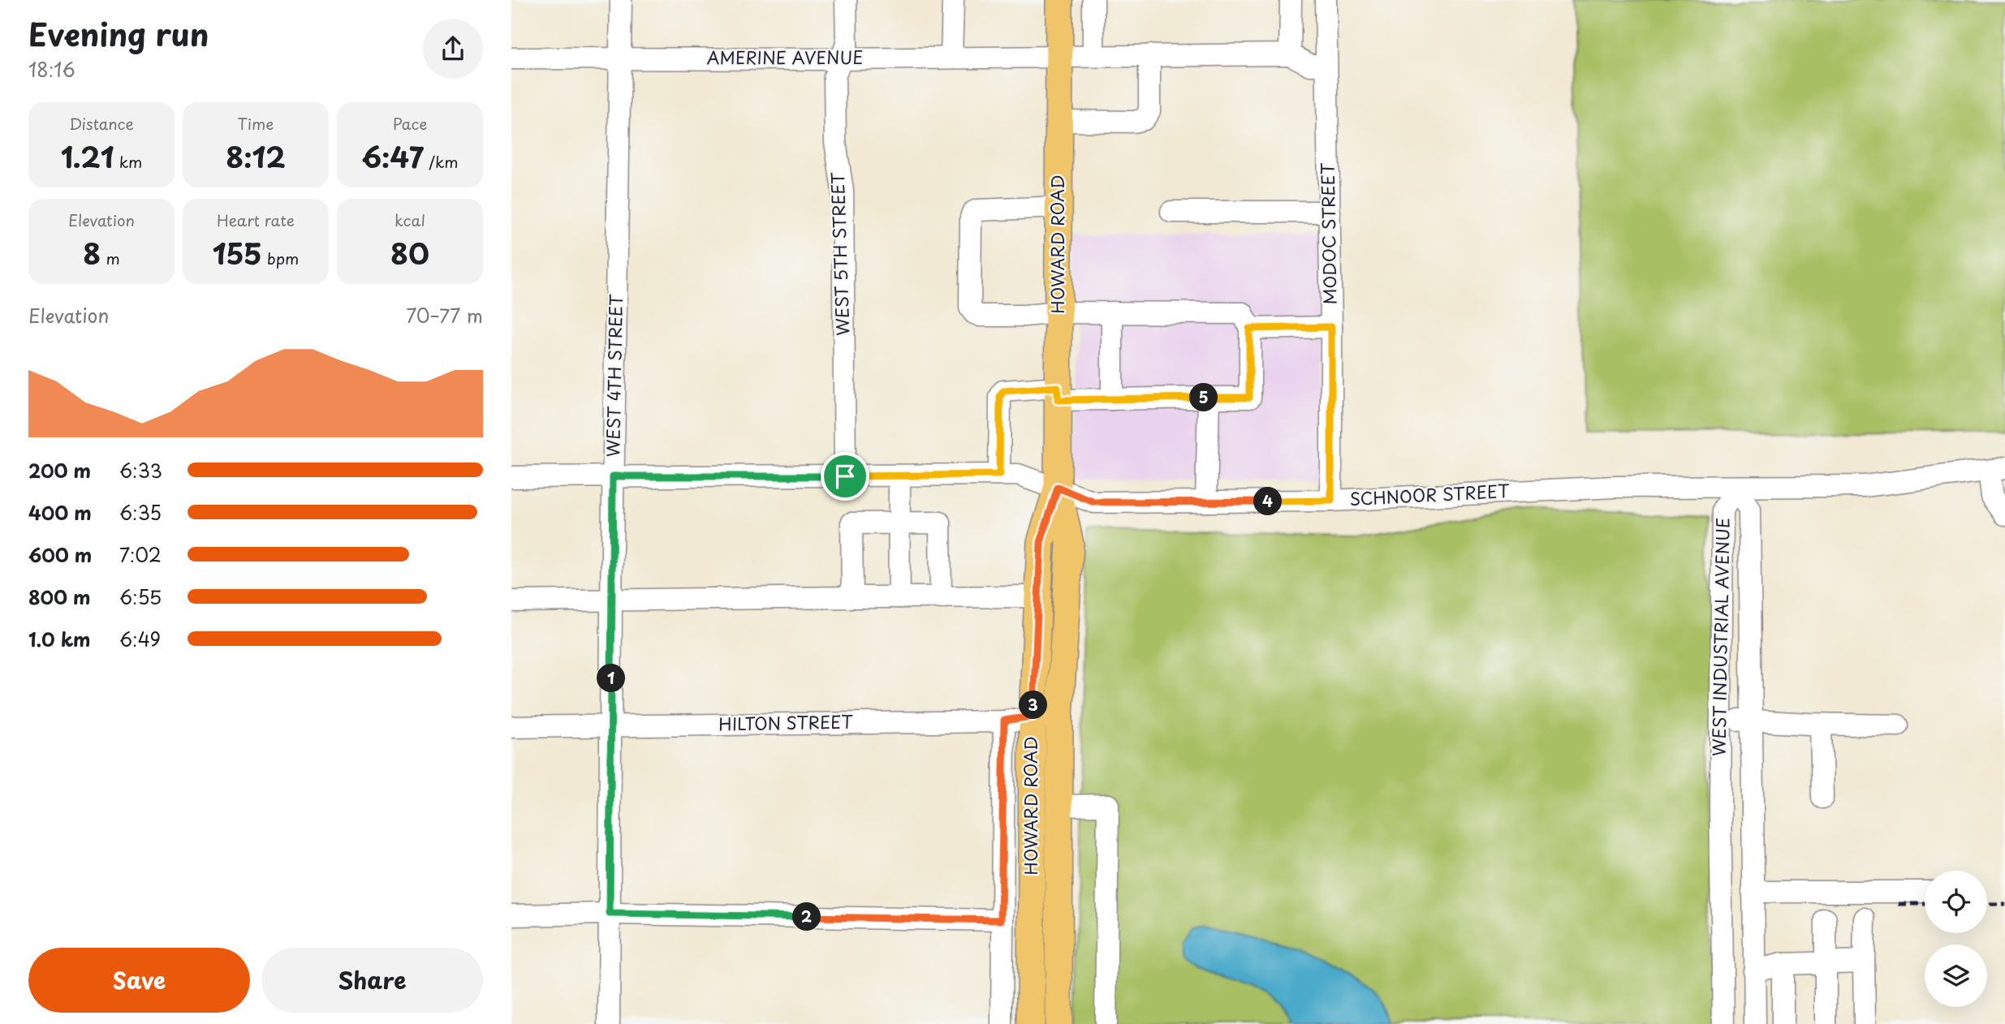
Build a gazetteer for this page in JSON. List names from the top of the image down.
{
  "streets": {
    "main road": ["HOWARD ROAD"],
    "street": [
      "AMERINE AVENUE",
      "MODOC STREET",
      "WEST 5TH STREET",
      "WEST 4TH STREET",
      "SCHNOOR STREET",
      "WEST INDUSTRIAL AVENUE",
      "HILTON STREET"
    ]
  },
  "crossings": [
    ["AMERINE AVENUE", "HOWARD ROAD"],
    ["AMERINE AVENUE", "WEST 5TH STREET"],
    ["AMERINE AVENUE", "WEST 4TH STREET"],
    ["MODOC STREET", "SCHNOOR STREET"],
    ["HOWARD ROAD", "SCHNOOR STREET"],
    ["HOWARD ROAD", "HILTON STREET"],
    ["WEST 5TH STREET", "SCHNOOR STREET"],
    ["WEST 4TH STREET", "SCHNOOR STREET"],
    ["WEST 4TH STREET", "HILTON STREET"],
    ["SCHNOOR STREET", "WEST INDUSTRIAL AVENUE"]
  ],
  "page": {
    "heading": ["Evening run", "18:16"],
    "stats": [
      ["Distance", "1.21 km"],
      ["Time", "8:12"],
      ["Pace", "6:47 /km"],
      ["Elevation", "8 m"],
      ["Heart rate", "155 bpm"],
      ["kcal", "80"]
    ],
    "chart": ["Elevation", "70–77 m"],
    "pins": [
      "5",
      "4",
      "1",
      "3",
      "2"
    ],
    "list": [
      {
        "name": "200 m",
        "note": "6:33"
      },
      {
        "name": "400 m",
        "note": "6:35"
      },
      {
        "name": "600 m",
        "note": "7:02"
      },
      {
        "name": "800 m",
        "note": "6:55"
      },
      {
        "name": "1.0 km",
        "note": "6:49"
      }
    ],
    "buttons": ["Save", "Share"]
  }
}
